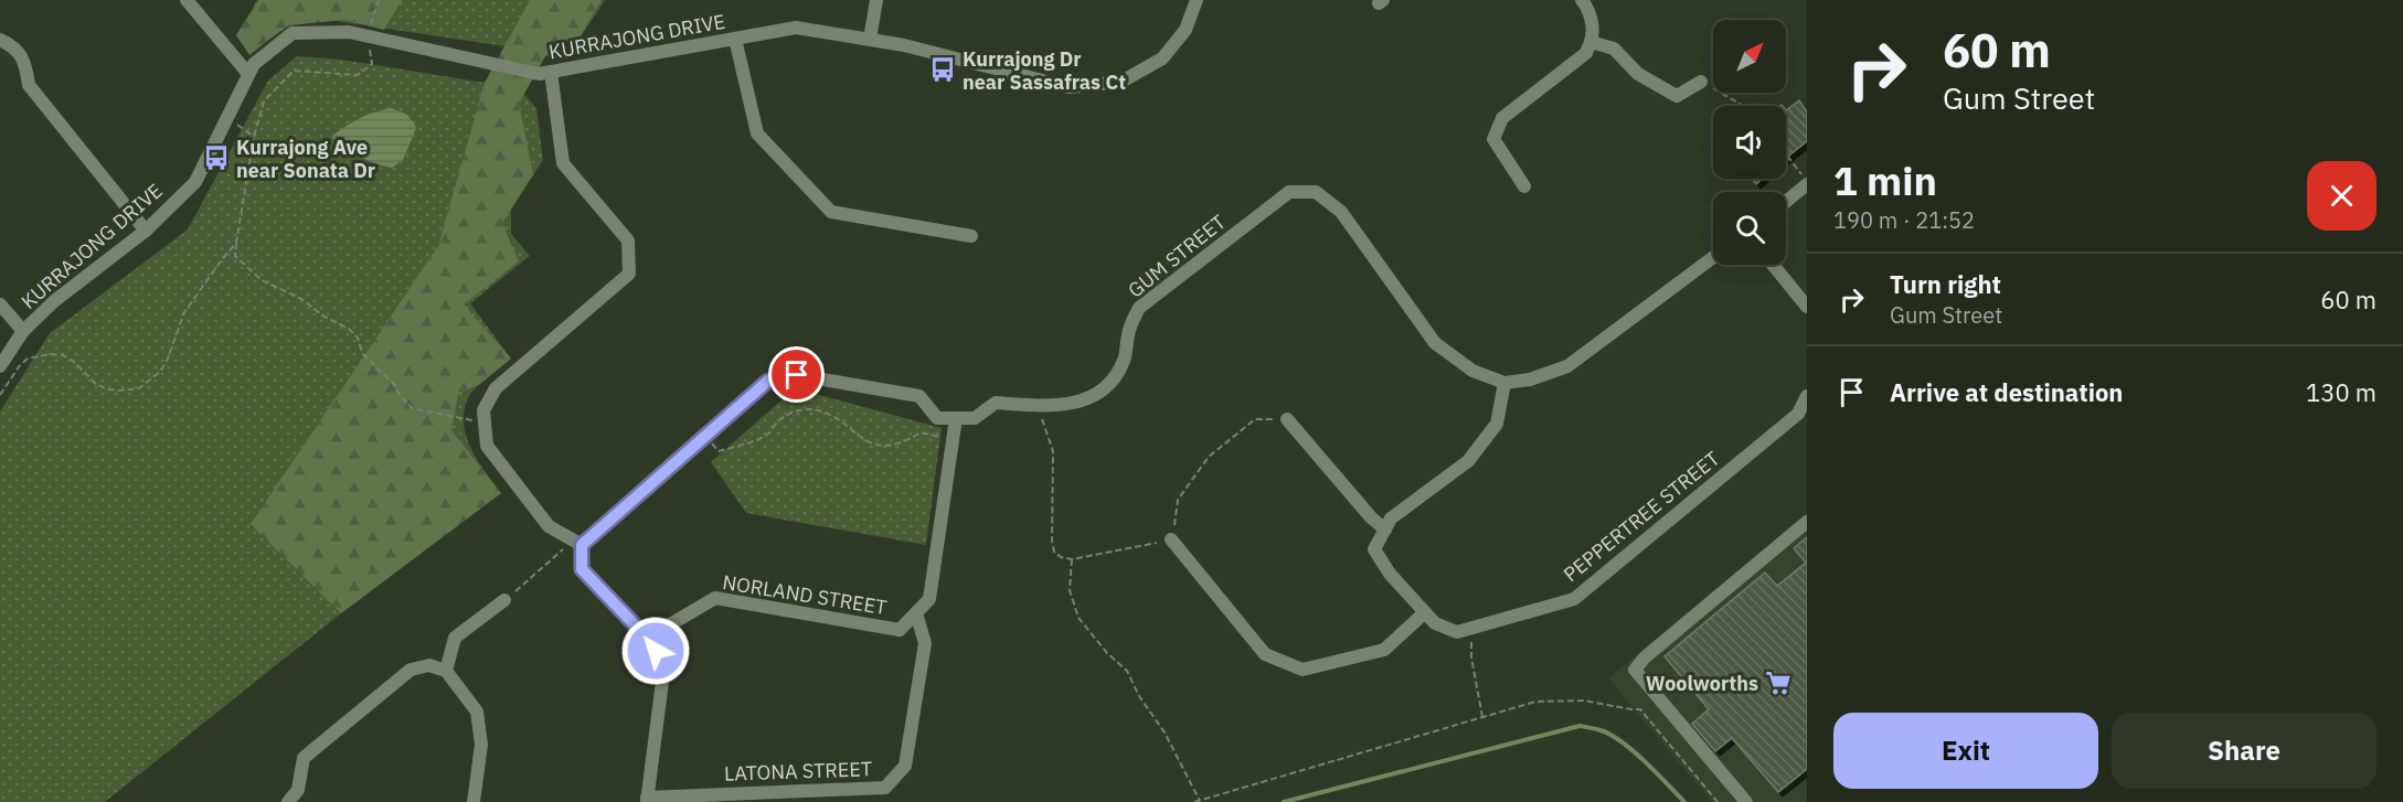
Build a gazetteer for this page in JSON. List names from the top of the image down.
{
  "streets": {
    "street": [
      "KURRAJONG DRIVE",
      "GUM STREET",
      "PEPPERTREE STREET",
      "NORLAND STREET",
      "LATONA STREET"
    ]
  },
  "crossings": [
    ["GUM STREET", "NORLAND STREET"],
    ["NORLAND STREET", "LATONA STREET"]
  ],
  "places": {
    "bus stop": ["Kurrajong Dr near Sassafras Ct", "Kurrajong Ave near Sonata Dr"],
    "supermarket": ["Woolworths"]
  },
  "north": "top right",
  "page": {
    "turn": ["60 m", "Gum Street"],
    "heading": ["1 min", "190 m · 21:52"],
    "list": [
      {
        "name": "Turn right",
        "note": "Gum Street",
        "value": "60 m"
      },
      {
        "name": "Arrive at destination",
        "value": "130 m"
      }
    ],
    "buttons": ["Exit", "Share"]
  }
}
